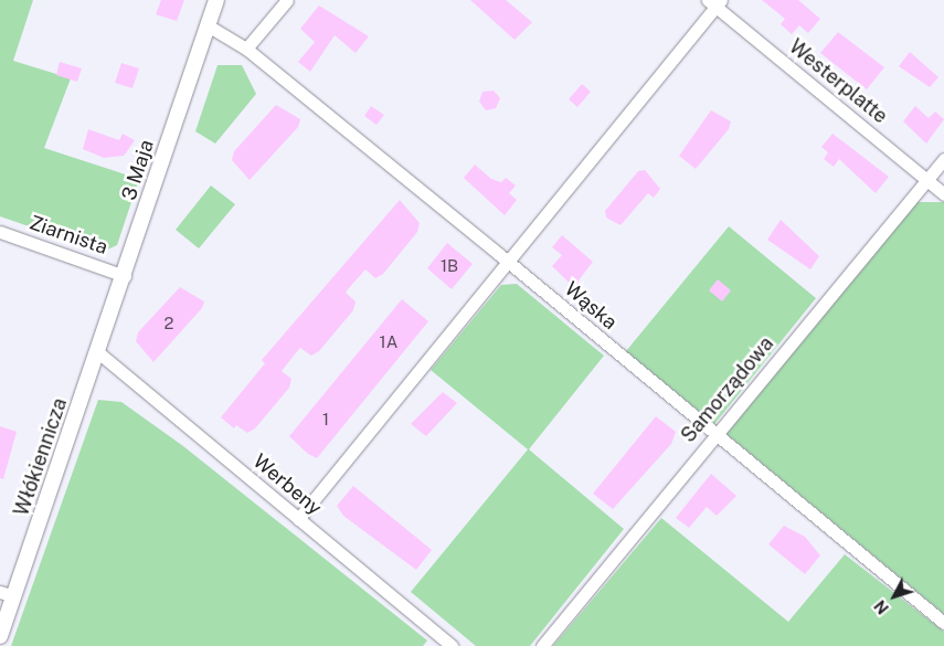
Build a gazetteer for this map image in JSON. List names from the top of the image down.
{
  "streets": {
    "street": [
      "Westerplatte",
      "3 Maja",
      "Ziarnista",
      "Wąska",
      "Samorządowa",
      "Włókiennicza",
      "Werbeny"
    ]
  },
  "crossings": [
    ["Westerplatte", "Samorządowa"],
    ["3 Maja", "Ziarnista"],
    ["3 Maja", "Wąska"],
    ["3 Maja", "Włókiennicza"],
    ["3 Maja", "Werbeny"],
    ["Wąska", "Samorządowa"],
    ["Włókiennicza", "Werbeny"]
  ],
  "house_numbers": [
    "1B",
    "2",
    "1A",
    "1"
  ],
  "north": "bottom left"
}
